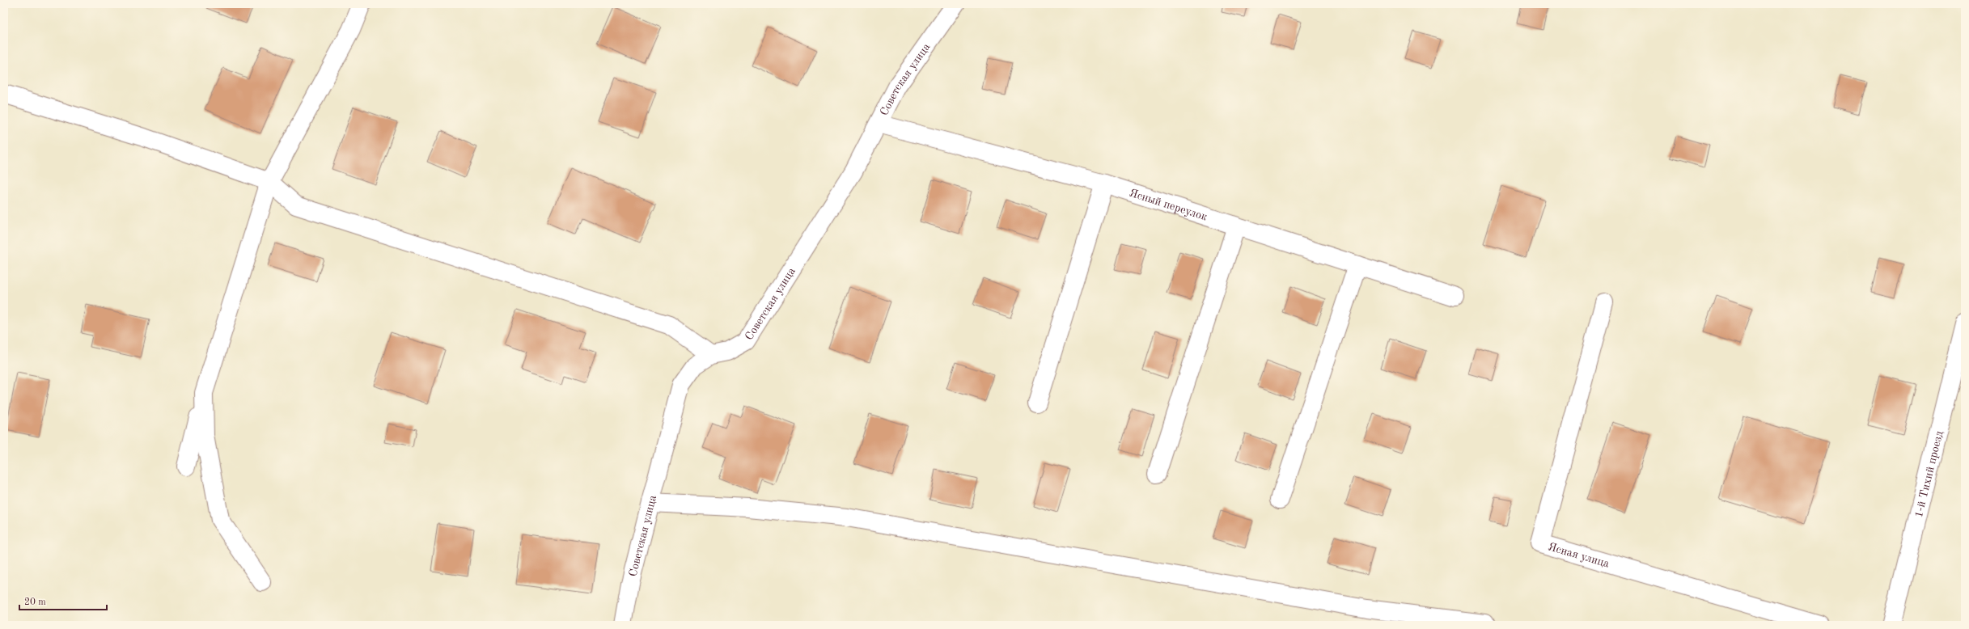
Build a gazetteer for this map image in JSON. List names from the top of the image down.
{
  "streets": {
    "street": [
      "Советская улица",
      "Ясный переулок",
      "1-й Тихий проезд",
      "Ясная улица"
    ]
  },
  "crossings": [
    ["Советская улица", "Ясный переулок"]
  ],
  "scale_bar": "20 m"
}
